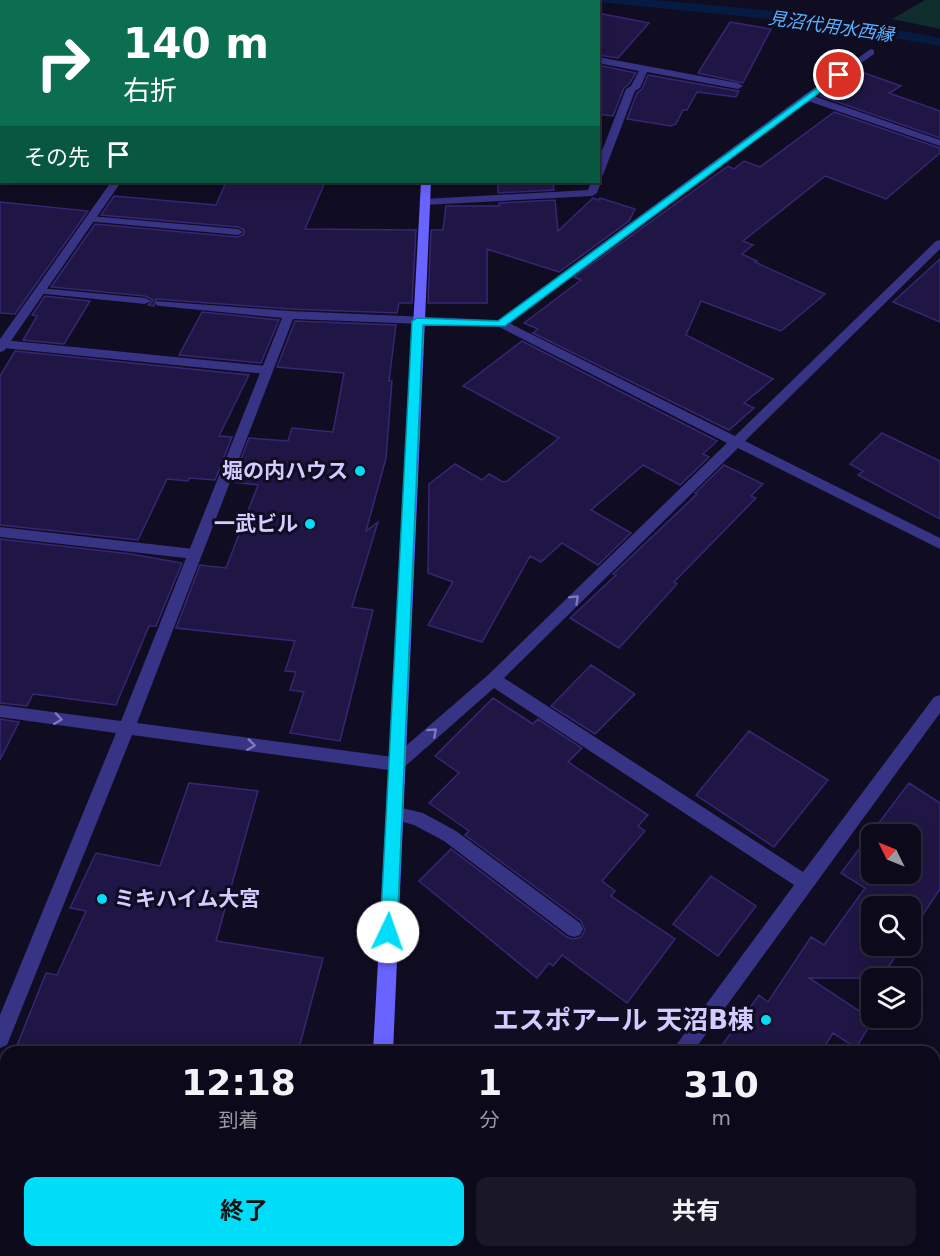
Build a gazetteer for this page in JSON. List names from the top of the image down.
{
  "water": ["見沼代用水西縁"],
  "places": [
    "堀の内ハウス",
    "一武ビル",
    "ミキハイム大宮",
    "エスポアール 天沼B棟"
  ],
  "north": "top left",
  "page": {
    "turn": ["140 m", "右折"],
    "then": "その先",
    "eta": [
      "12:18",
      "到着",
      "1",
      "分",
      "310",
      "m"
    ],
    "buttons": ["終了", "共有"]
  }
}
